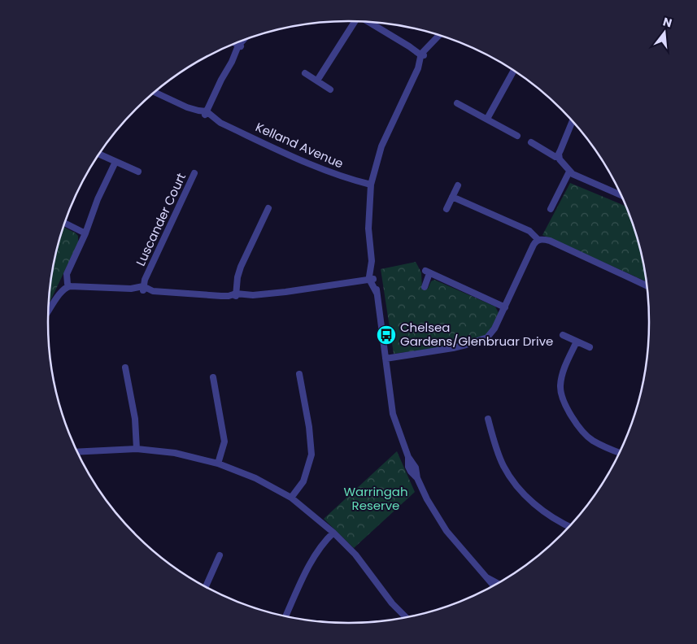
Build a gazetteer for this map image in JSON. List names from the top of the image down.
{
  "streets": {
    "street": ["Kelland Avenue", "Luscander Court"]
  },
  "parks": ["Warringah Reserve"],
  "places": {
    "bus stop": ["Chelsea Gardens/Glenbruar Drive"]
  },
  "north": "top"
}
